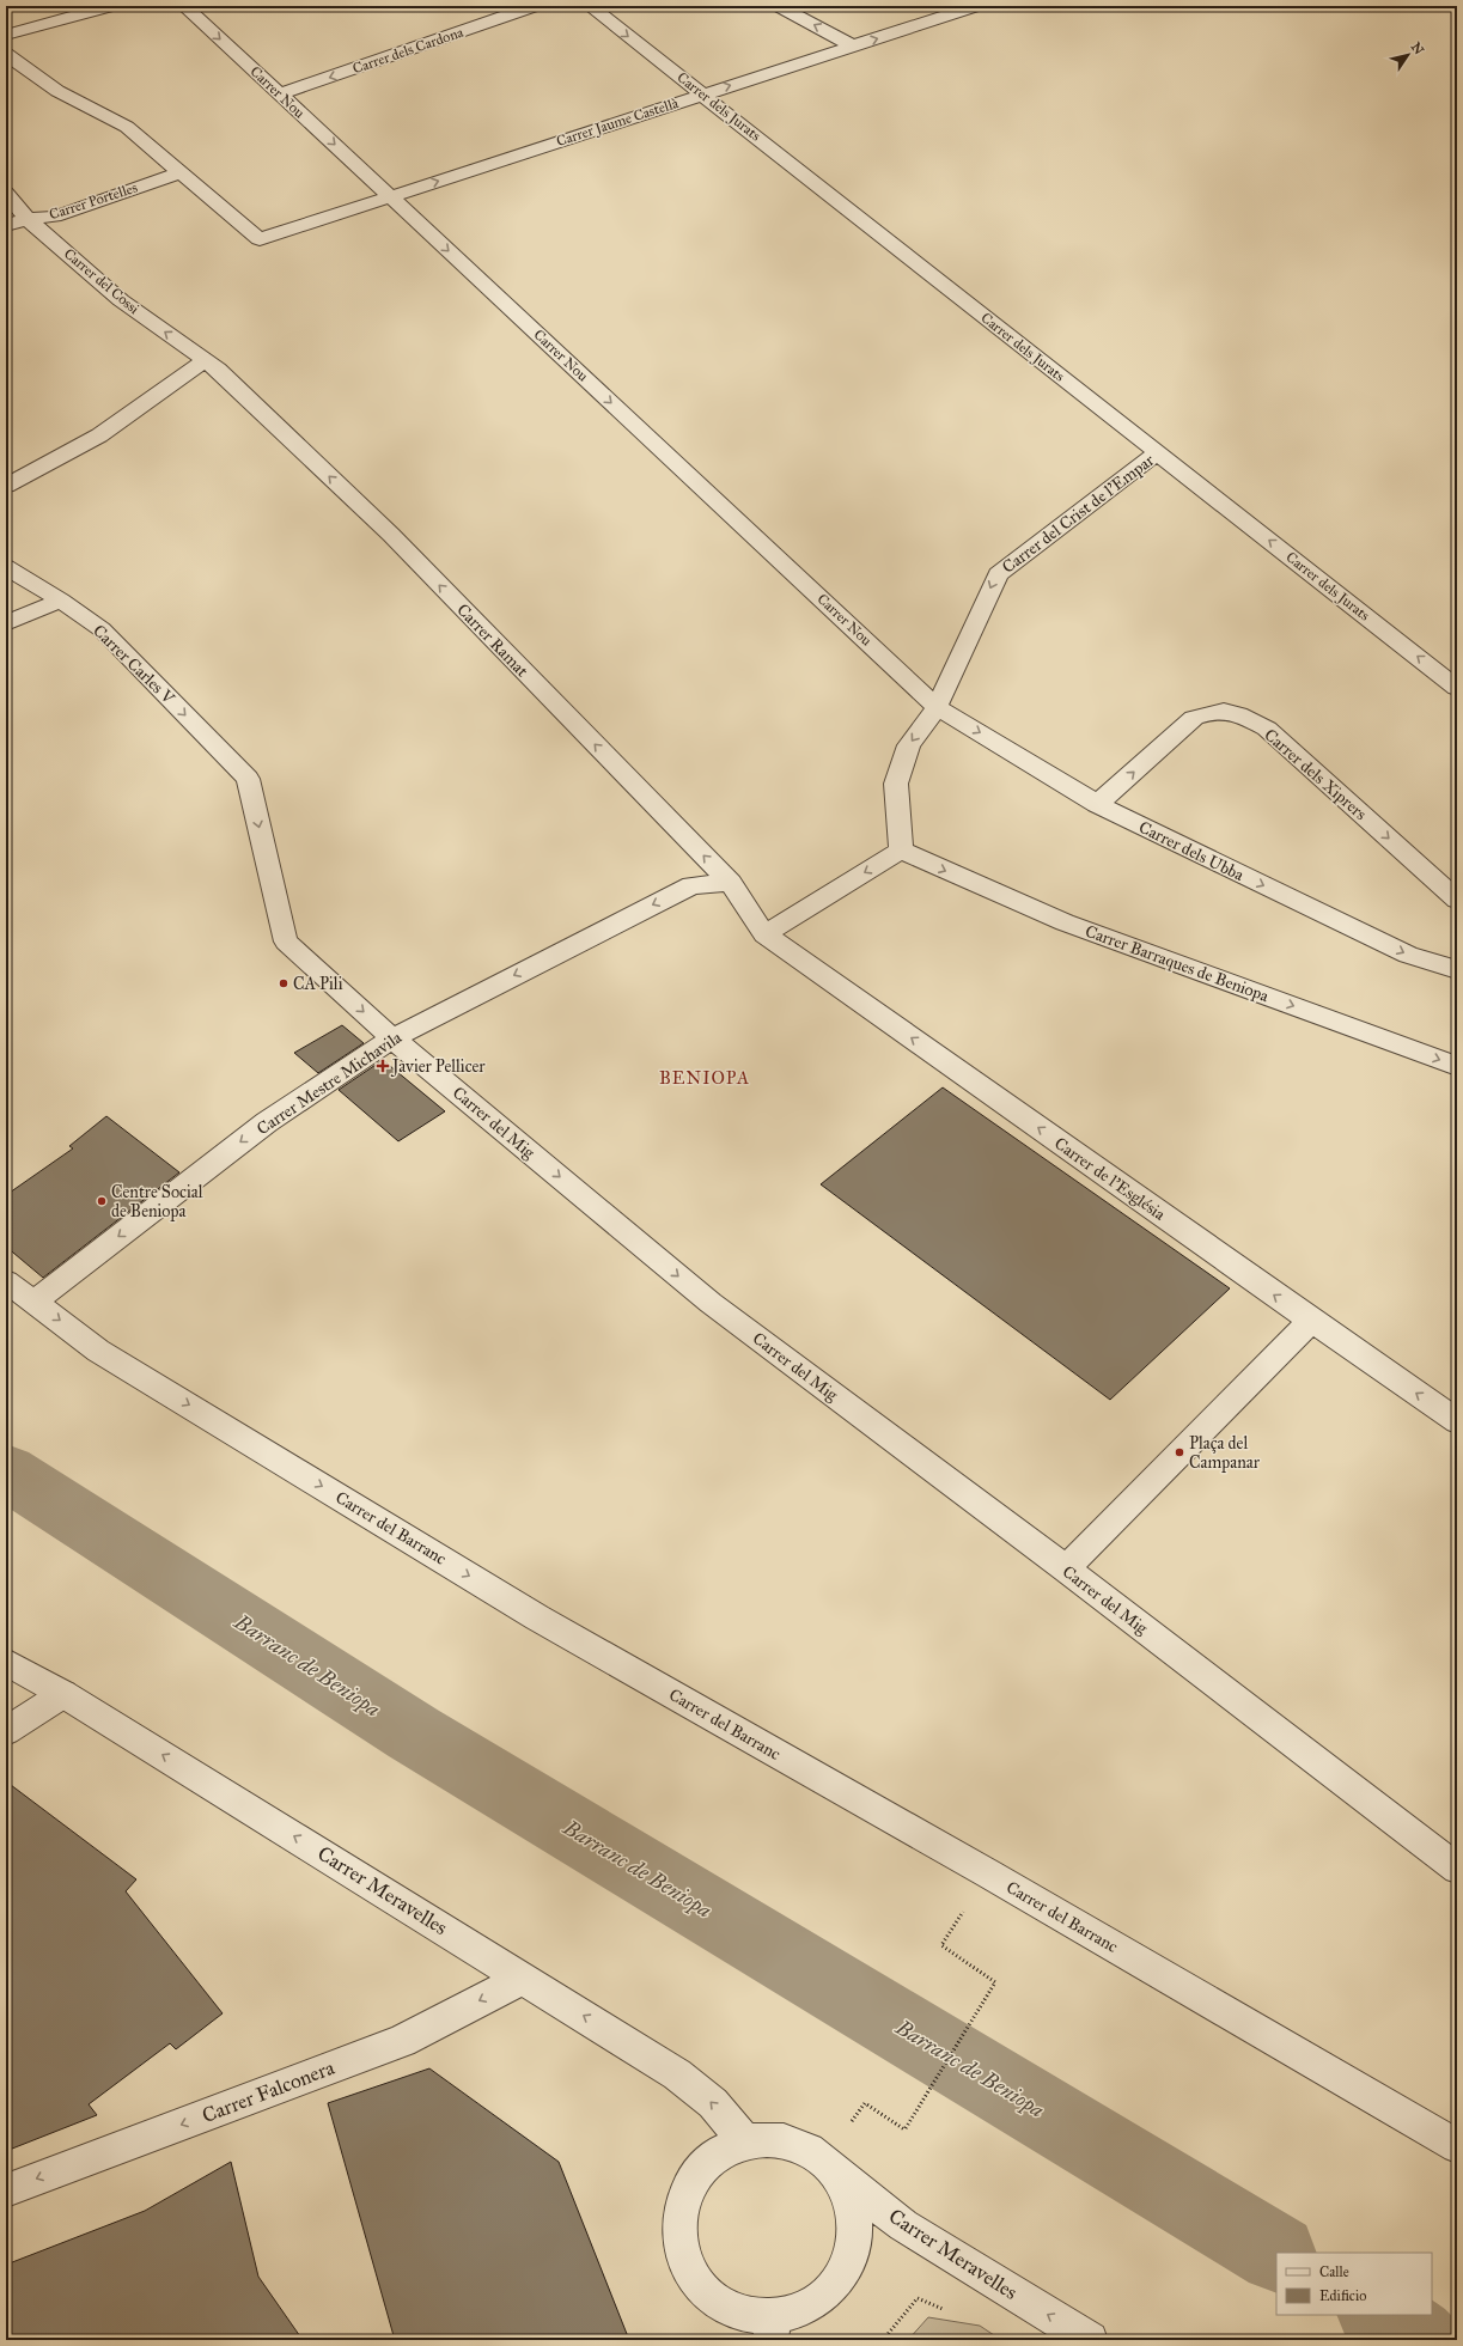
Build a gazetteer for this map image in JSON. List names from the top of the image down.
{
  "streets": {
    "street": [
      "Carrer dels Cardona",
      "Carrer Nou",
      "Carrer dels Jurats",
      "Carrer Jaume Castellà",
      "Carrer Portelles",
      "Carrer del Cossi",
      "Carrer del Crist de l'Empar",
      "Carrer Ramat",
      "Carrer Carles V",
      "Carrer dels Xiprers",
      "Carrer dels Ubba",
      "Carrer Barraques de Beniopa",
      "Carrer Mestre Michavila",
      "Carrer del Mig",
      "Carrer de l'Església",
      "Carrer del Barranc",
      "Carrer Meravelles",
      "Carrer Falconera"
    ]
  },
  "crossings": [
    ["Carrer dels Cardona", "Carrer Nou"],
    ["Carrer Nou", "Carrer Jaume Castellà"],
    ["Carrer Nou", "Carrer del Crist de l'Empar"],
    ["Carrer Nou", "Carrer dels Ubba"],
    ["Carrer dels Jurats", "Carrer Jaume Castellà"],
    ["Carrer dels Jurats", "Carrer del Crist de l'Empar"],
    ["Carrer Jaume Castellà", "Carrer Portelles"],
    ["Carrer Portelles", "Carrer del Cossi"],
    ["Carrer del Cossi", "Carrer Ramat"],
    ["Carrer del Crist de l'Empar", "Carrer dels Ubba"],
    ["Carrer del Crist de l'Empar", "Carrer Barraques de Beniopa"],
    ["Carrer Ramat", "Carrer Mestre Michavila"],
    ["Carrer Ramat", "Carrer de l'Església"],
    ["Carrer Carles V", "Carrer del Mig"],
    ["Carrer dels Xiprers", "Carrer dels Ubba"],
    ["Carrer Mestre Michavila", "Carrer del Mig"],
    ["Carrer Mestre Michavila", "Carrer del Barranc"],
    ["Carrer Meravelles", "Carrer Falconera"]
  ],
  "one_way": [
    "Carrer dels Cardona",
    "Carrer Nou",
    "Carrer Jaume Castellà",
    "Carrer del Crist de l'Empar",
    "Carrer Ramat",
    "Carrer Carles V",
    "Carrer dels Xiprers",
    "Carrer dels Ubba",
    "Carrer Barraques de Beniopa",
    "Carrer Mestre Michavila",
    "Carrer del Mig",
    "Carrer de l'Església",
    "Carrer del Barranc",
    "Carrer Meravelles",
    "Carrer Falconera"
  ],
  "districts": ["BENIOPA"],
  "water": ["Barranc de Beniopa"],
  "places": {
    "other": ["CA Pili", "Centre Social de Beniopa", "Plaça del Campanar"],
    "health": ["Javier Pellicer"]
  },
  "legend": ["Calle", "Edificio"],
  "north": "top right"
}
